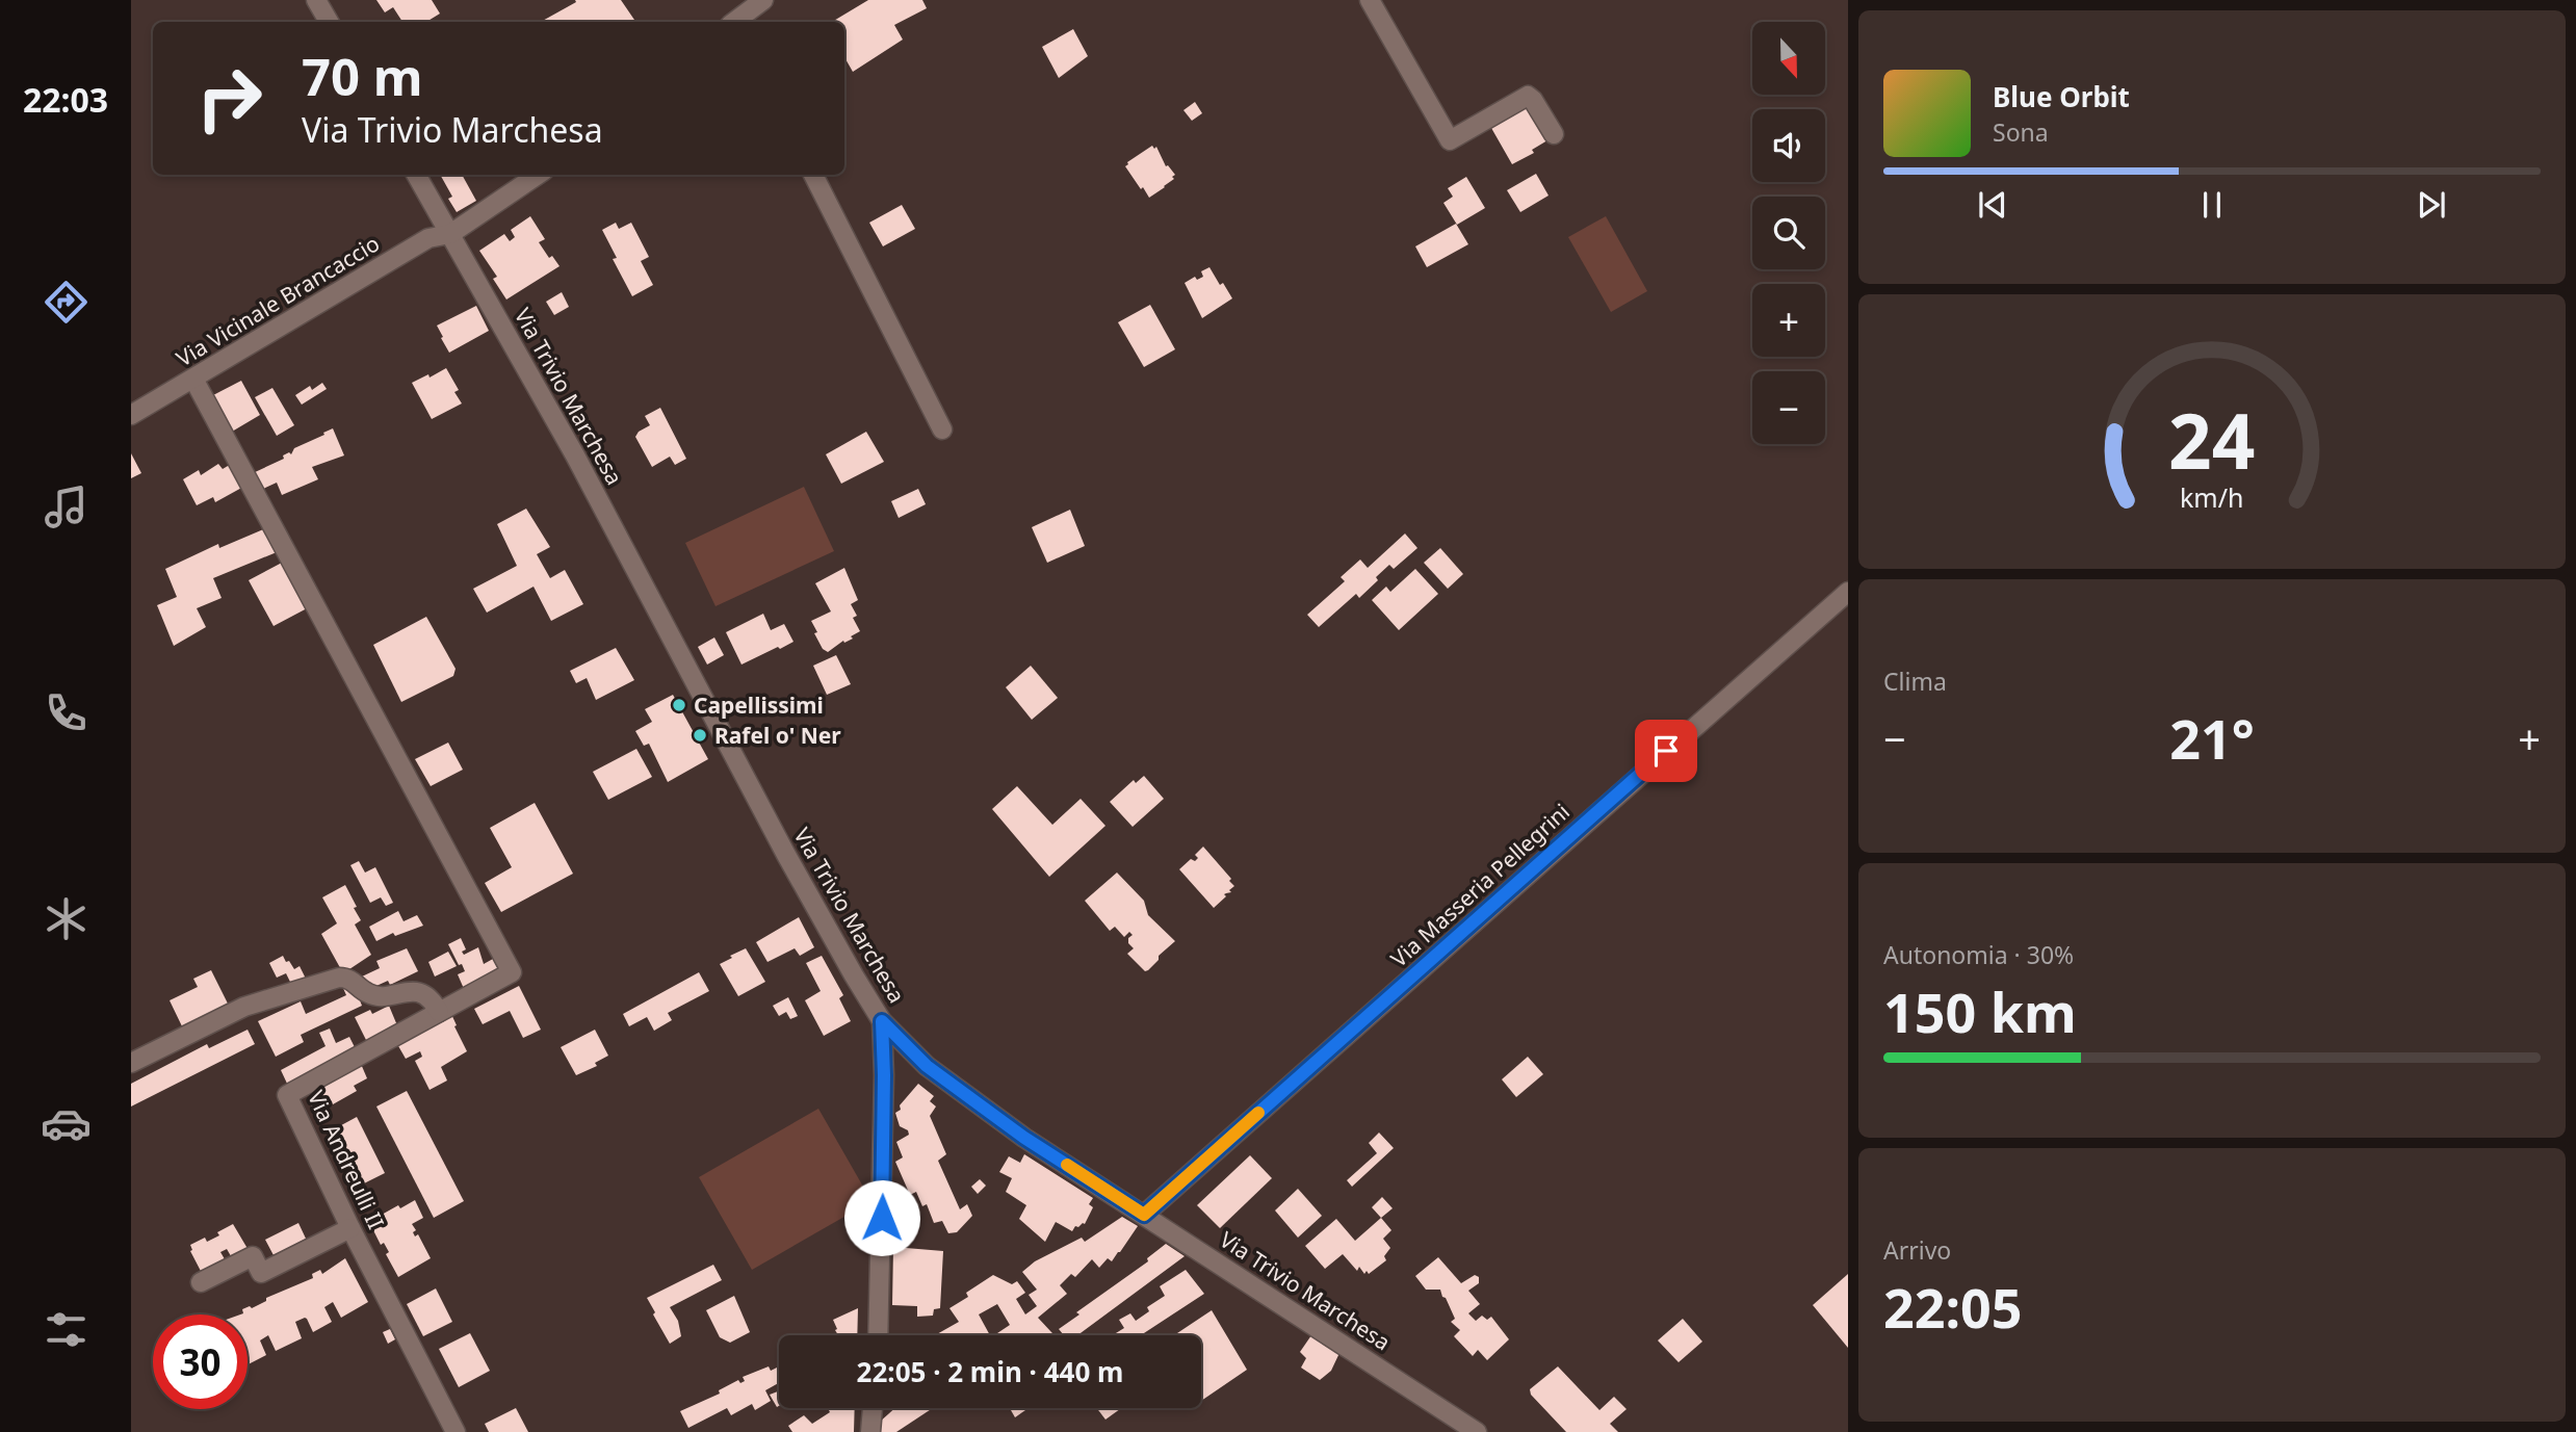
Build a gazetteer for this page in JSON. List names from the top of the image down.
{
  "streets": {
    "street": [
      "Via Vicinale Brancaccio",
      "Via Trivio Marchesa",
      "Via Masseria Pellegrini",
      "Via Andreulli II"
    ]
  },
  "crossings": [
    ["Via Vicinale Brancaccio", "Via Trivio Marchesa"],
    ["Via Vicinale Brancaccio", "Via Andreulli II"],
    ["Via Trivio Marchesa", "Via Masseria Pellegrini"]
  ],
  "places": ["Capellissimi", "Rafel o' Ner"],
  "north": "bottom",
  "page": {
    "tabs": "22:03",
    "map_buttons": ["+", "−"],
    "turn": ["70 m", "Via Trivio Marchesa"],
    "song": ["Blue Orbit", "Sona"],
    "tile": [
      "Clima",
      ["Autonomia · 30%", "150 km"],
      ["Arrivo", "22:05"]
    ],
    "heat": ["−", "21°", "+"],
    "limit": "30",
    "trip": "22:05 · 2 min · 440 m",
    "gauge": ["24", "km/h"]
  }
}
